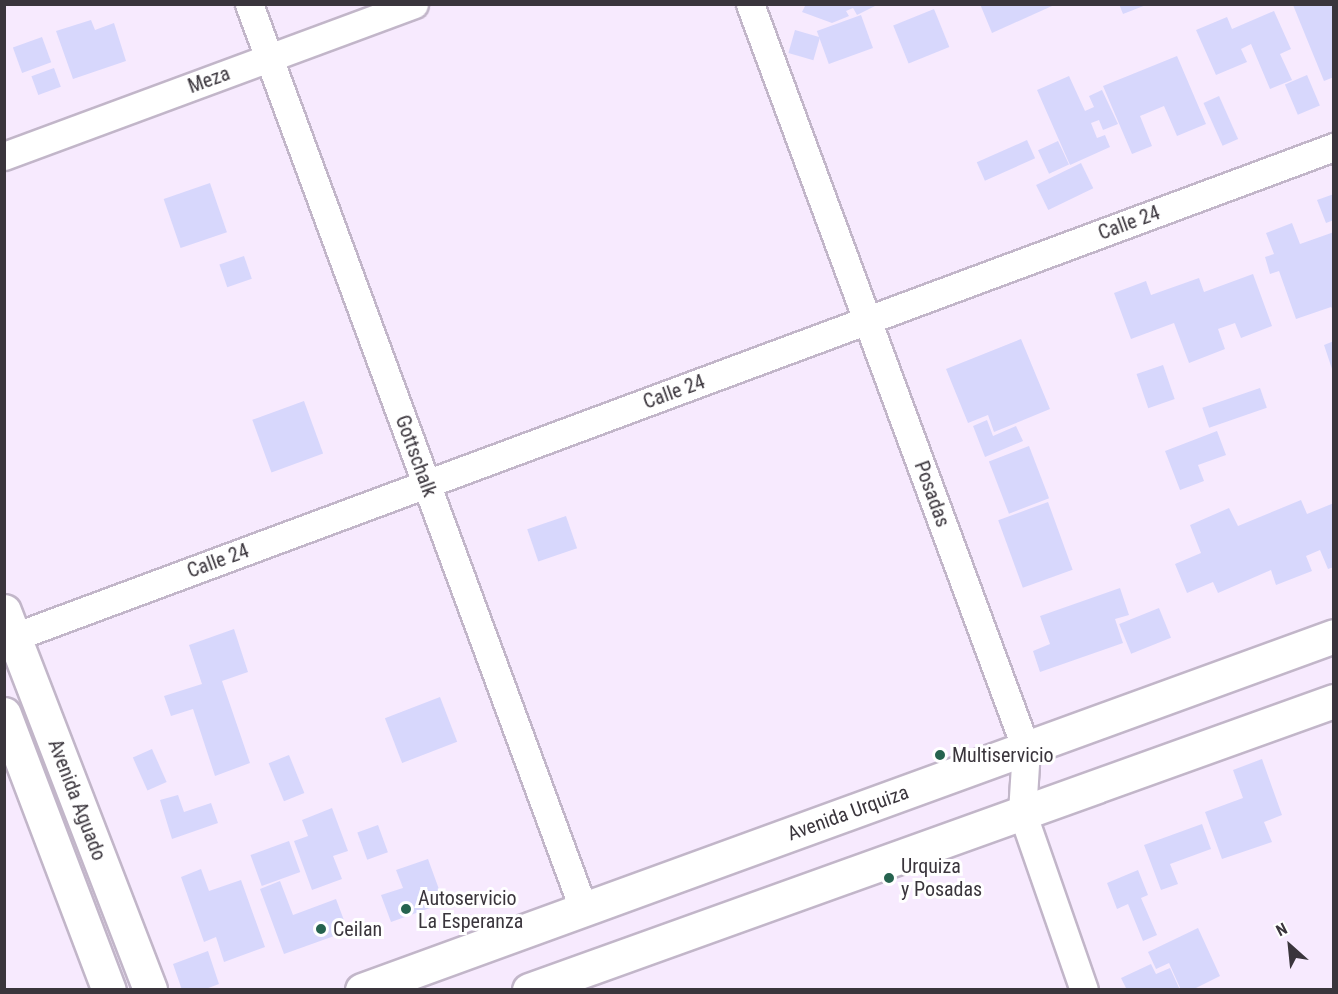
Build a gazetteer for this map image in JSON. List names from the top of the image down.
{
  "streets": {
    "main road": ["Avenida Aguado", "Avenida Urquiza"],
    "street": [
      "Meza",
      "Calle 24",
      "Gottschalk",
      "Posadas"
    ]
  },
  "crossings": [
    ["Meza", "Gottschalk"],
    ["Calle 24", "Gottschalk"],
    ["Calle 24", "Posadas"],
    ["Calle 24", "Avenida Aguado"],
    ["Gottschalk", "Avenida Urquiza"],
    ["Posadas", "Avenida Urquiza"]
  ],
  "places": [
    "Multiservicio",
    "Urquiza y Posadas",
    "Autoservicio La Esperanza",
    "Ceilan"
  ],
  "north": "top left"
}
